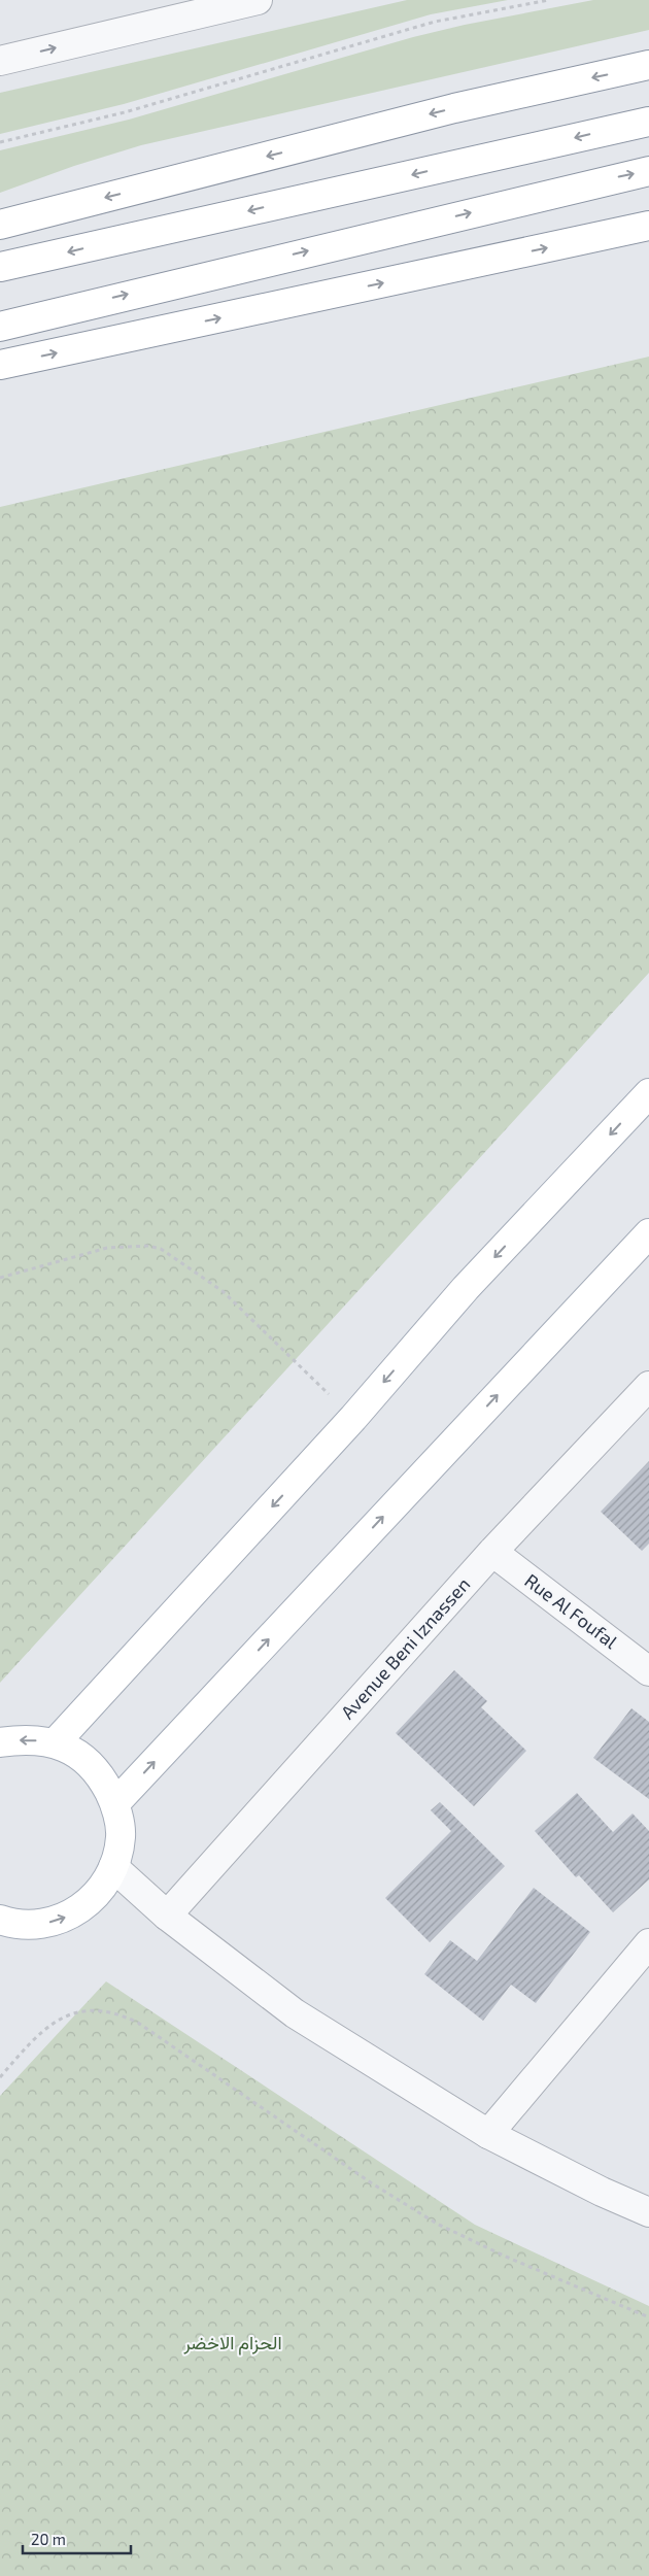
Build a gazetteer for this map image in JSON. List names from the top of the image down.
{
  "streets": {
    "street": ["Rue Al Foufal", "Avenue Beni Iznassen"]
  },
  "crossings": [
    ["Rue Al Foufal", "Avenue Beni Iznassen"]
  ],
  "parks": ["الحزام الاخضر"],
  "scale_bar": "20 m"
}
